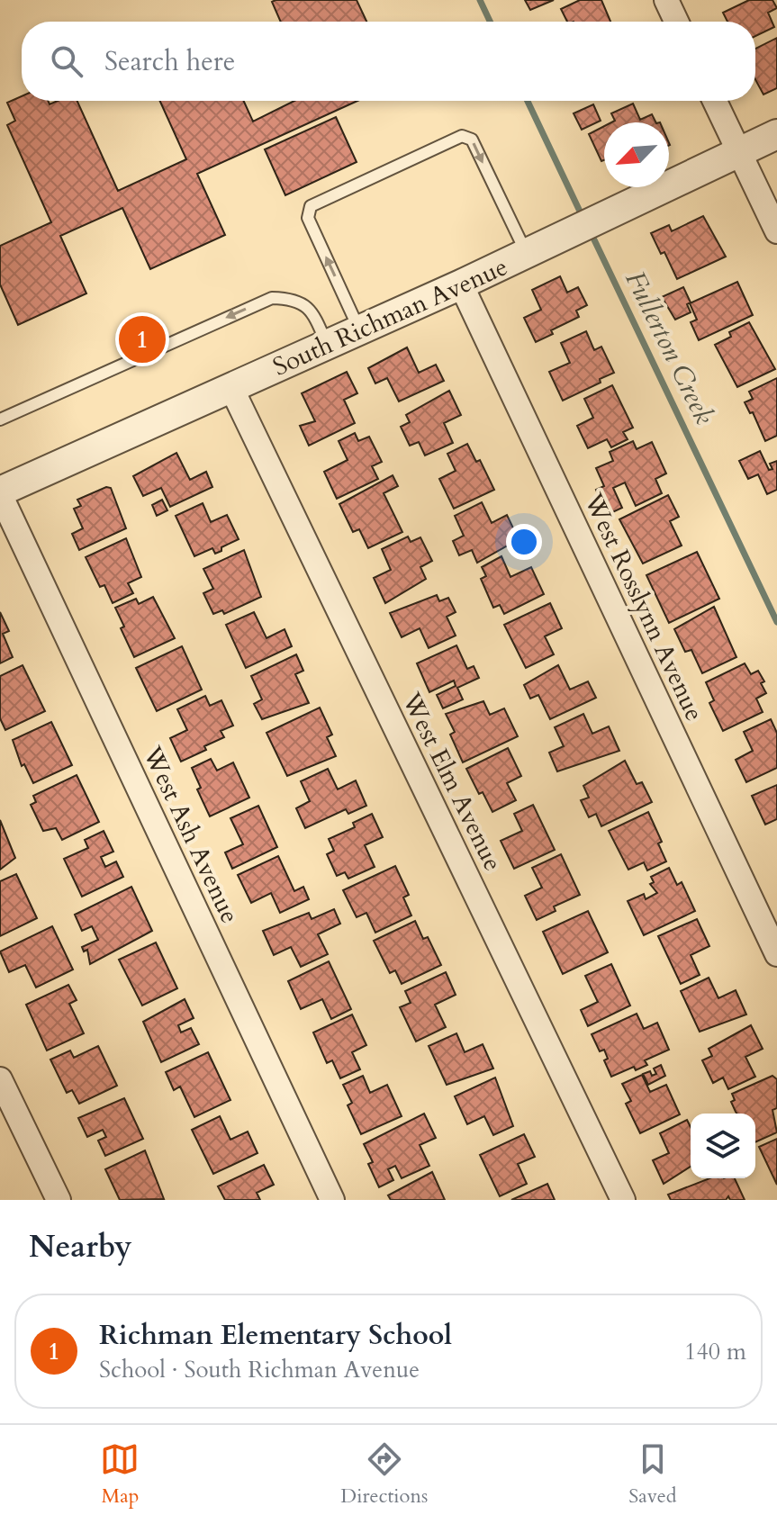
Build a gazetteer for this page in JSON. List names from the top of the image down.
{
  "streets": {
    "street": [
      "South Richman Avenue",
      "West Rosslynn Avenue",
      "West Elm Avenue",
      "West Ash Avenue"
    ]
  },
  "crossings": [
    ["South Richman Avenue", "West Rosslynn Avenue"],
    ["South Richman Avenue", "West Elm Avenue"],
    ["South Richman Avenue", "West Ash Avenue"]
  ],
  "water": ["Fullerton Creek"],
  "north": "bottom left",
  "page": {
    "search": "Search here",
    "pins": "1",
    "heading": "Nearby",
    "list": [
      {
        "mark": "1",
        "name": "Richman Elementary School",
        "note": "School · South Richman Avenue",
        "value": "140 m"
      }
    ],
    "nav": ["Map", "Directions", "Saved"]
  }
}
